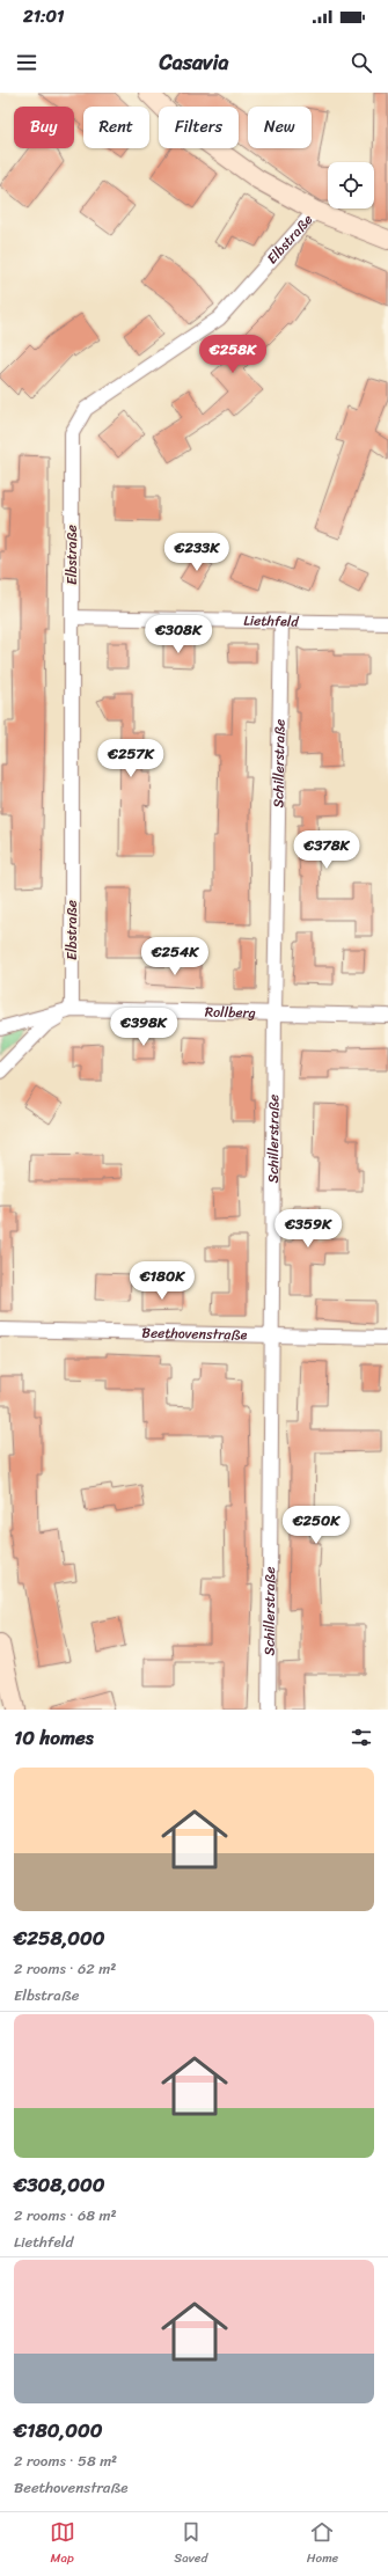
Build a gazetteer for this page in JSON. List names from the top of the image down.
{
  "streets": {
    "street": [
      "Elbstraße",
      "Liethfeld",
      "Schillerstraße",
      "Rollberg",
      "Beethovenstraße"
    ]
  },
  "crossings": [
    ["Elbstraße", "Liethfeld"],
    ["Elbstraße", "Rollberg"],
    ["Liethfeld", "Schillerstraße"],
    ["Schillerstraße", "Rollberg"],
    ["Schillerstraße", "Beethovenstraße"]
  ],
  "page": {
    "status": "21:01",
    "header": "Casavia",
    "chip": [
      "Buy",
      "Rent",
      "Filters",
      "New"
    ],
    "price": [
      "€258K",
      "€233K",
      "€308K",
      "€257K",
      "€378K",
      "€254K",
      "€398K",
      "€359K",
      "€180K",
      "€250K"
    ],
    "heading": "10 homes",
    "list": [
      {
        "name": "€258,000",
        "note": "2 rooms · 62 m² · Elbstraße"
      },
      {
        "name": "€308,000",
        "note": "2 rooms · 68 m² · Liethfeld"
      },
      {
        "name": "€180,000",
        "note": "2 rooms · 58 m² · Beethovenstraße"
      }
    ],
    "tabs": ["Map", "Saved", "Home"]
  }
}
